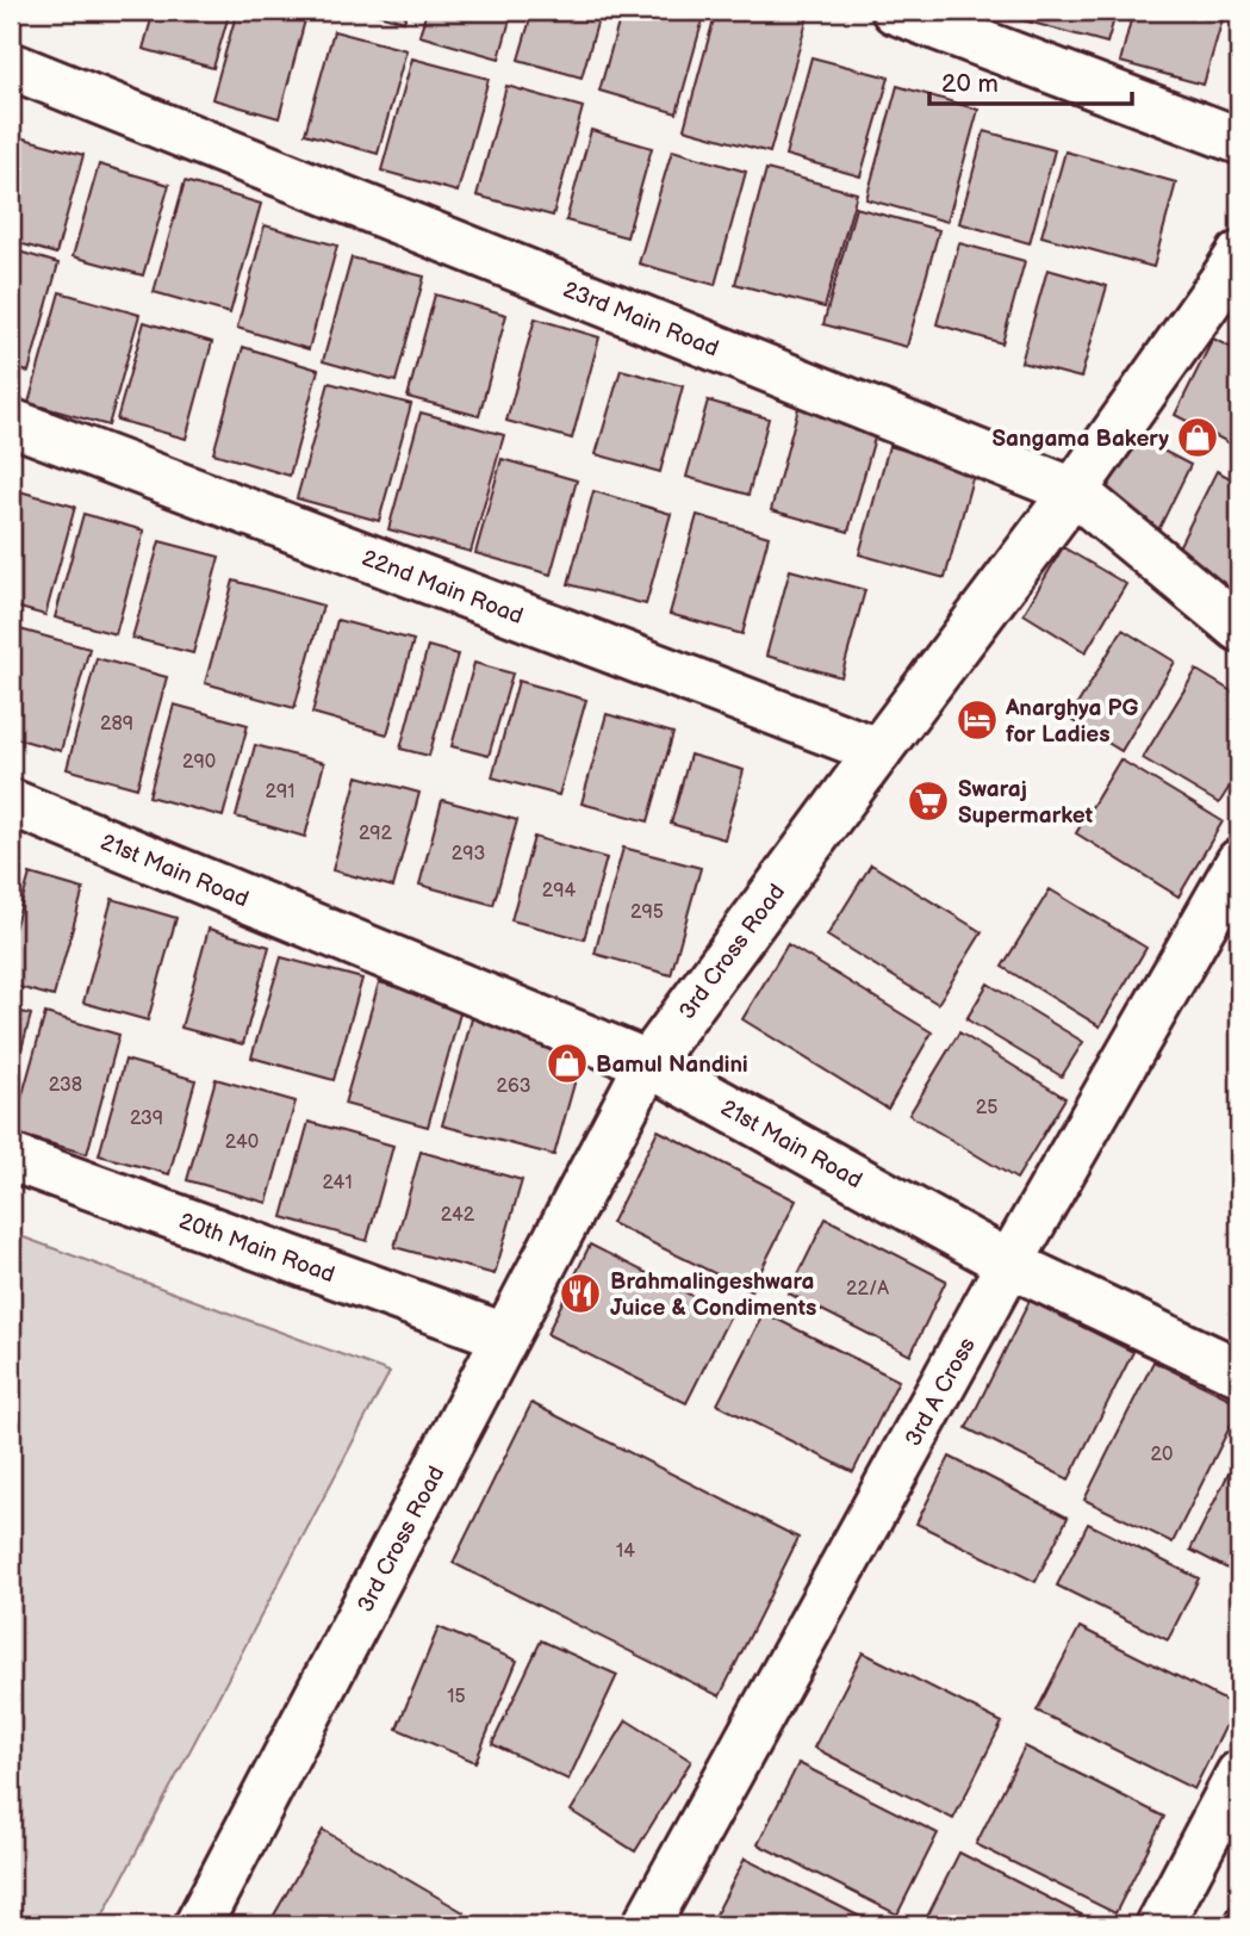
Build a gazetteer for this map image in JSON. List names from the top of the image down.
{
  "streets": {
    "street": [
      "23rd Main Road",
      "22nd Main Road",
      "21st Main Road",
      "3rd Cross Road",
      "20th Main Road",
      "3rd A Cross"
    ]
  },
  "crossings": [
    ["23rd Main Road", "3rd Cross Road"],
    ["22nd Main Road", "3rd Cross Road"],
    ["21st Main Road", "3rd Cross Road"],
    ["21st Main Road", "3rd A Cross"],
    ["3rd Cross Road", "20th Main Road"]
  ],
  "places": {
    "shop": ["Sangama Bakery", "Bamul Nandini"],
    "hotel": ["Anarghya PG for Ladies"],
    "supermarket": ["Swaraj Supermarket"],
    "restaurant": ["Brahmalingeshwara Juice & Condiments"]
  },
  "house_numbers": [
    "289",
    "290",
    "291",
    "292",
    "293",
    "294",
    "295",
    "238",
    "263",
    "25",
    "239",
    "240",
    "241",
    "242",
    "22/A",
    "20",
    "14",
    "15"
  ],
  "scale_bar": "20 m"
}
